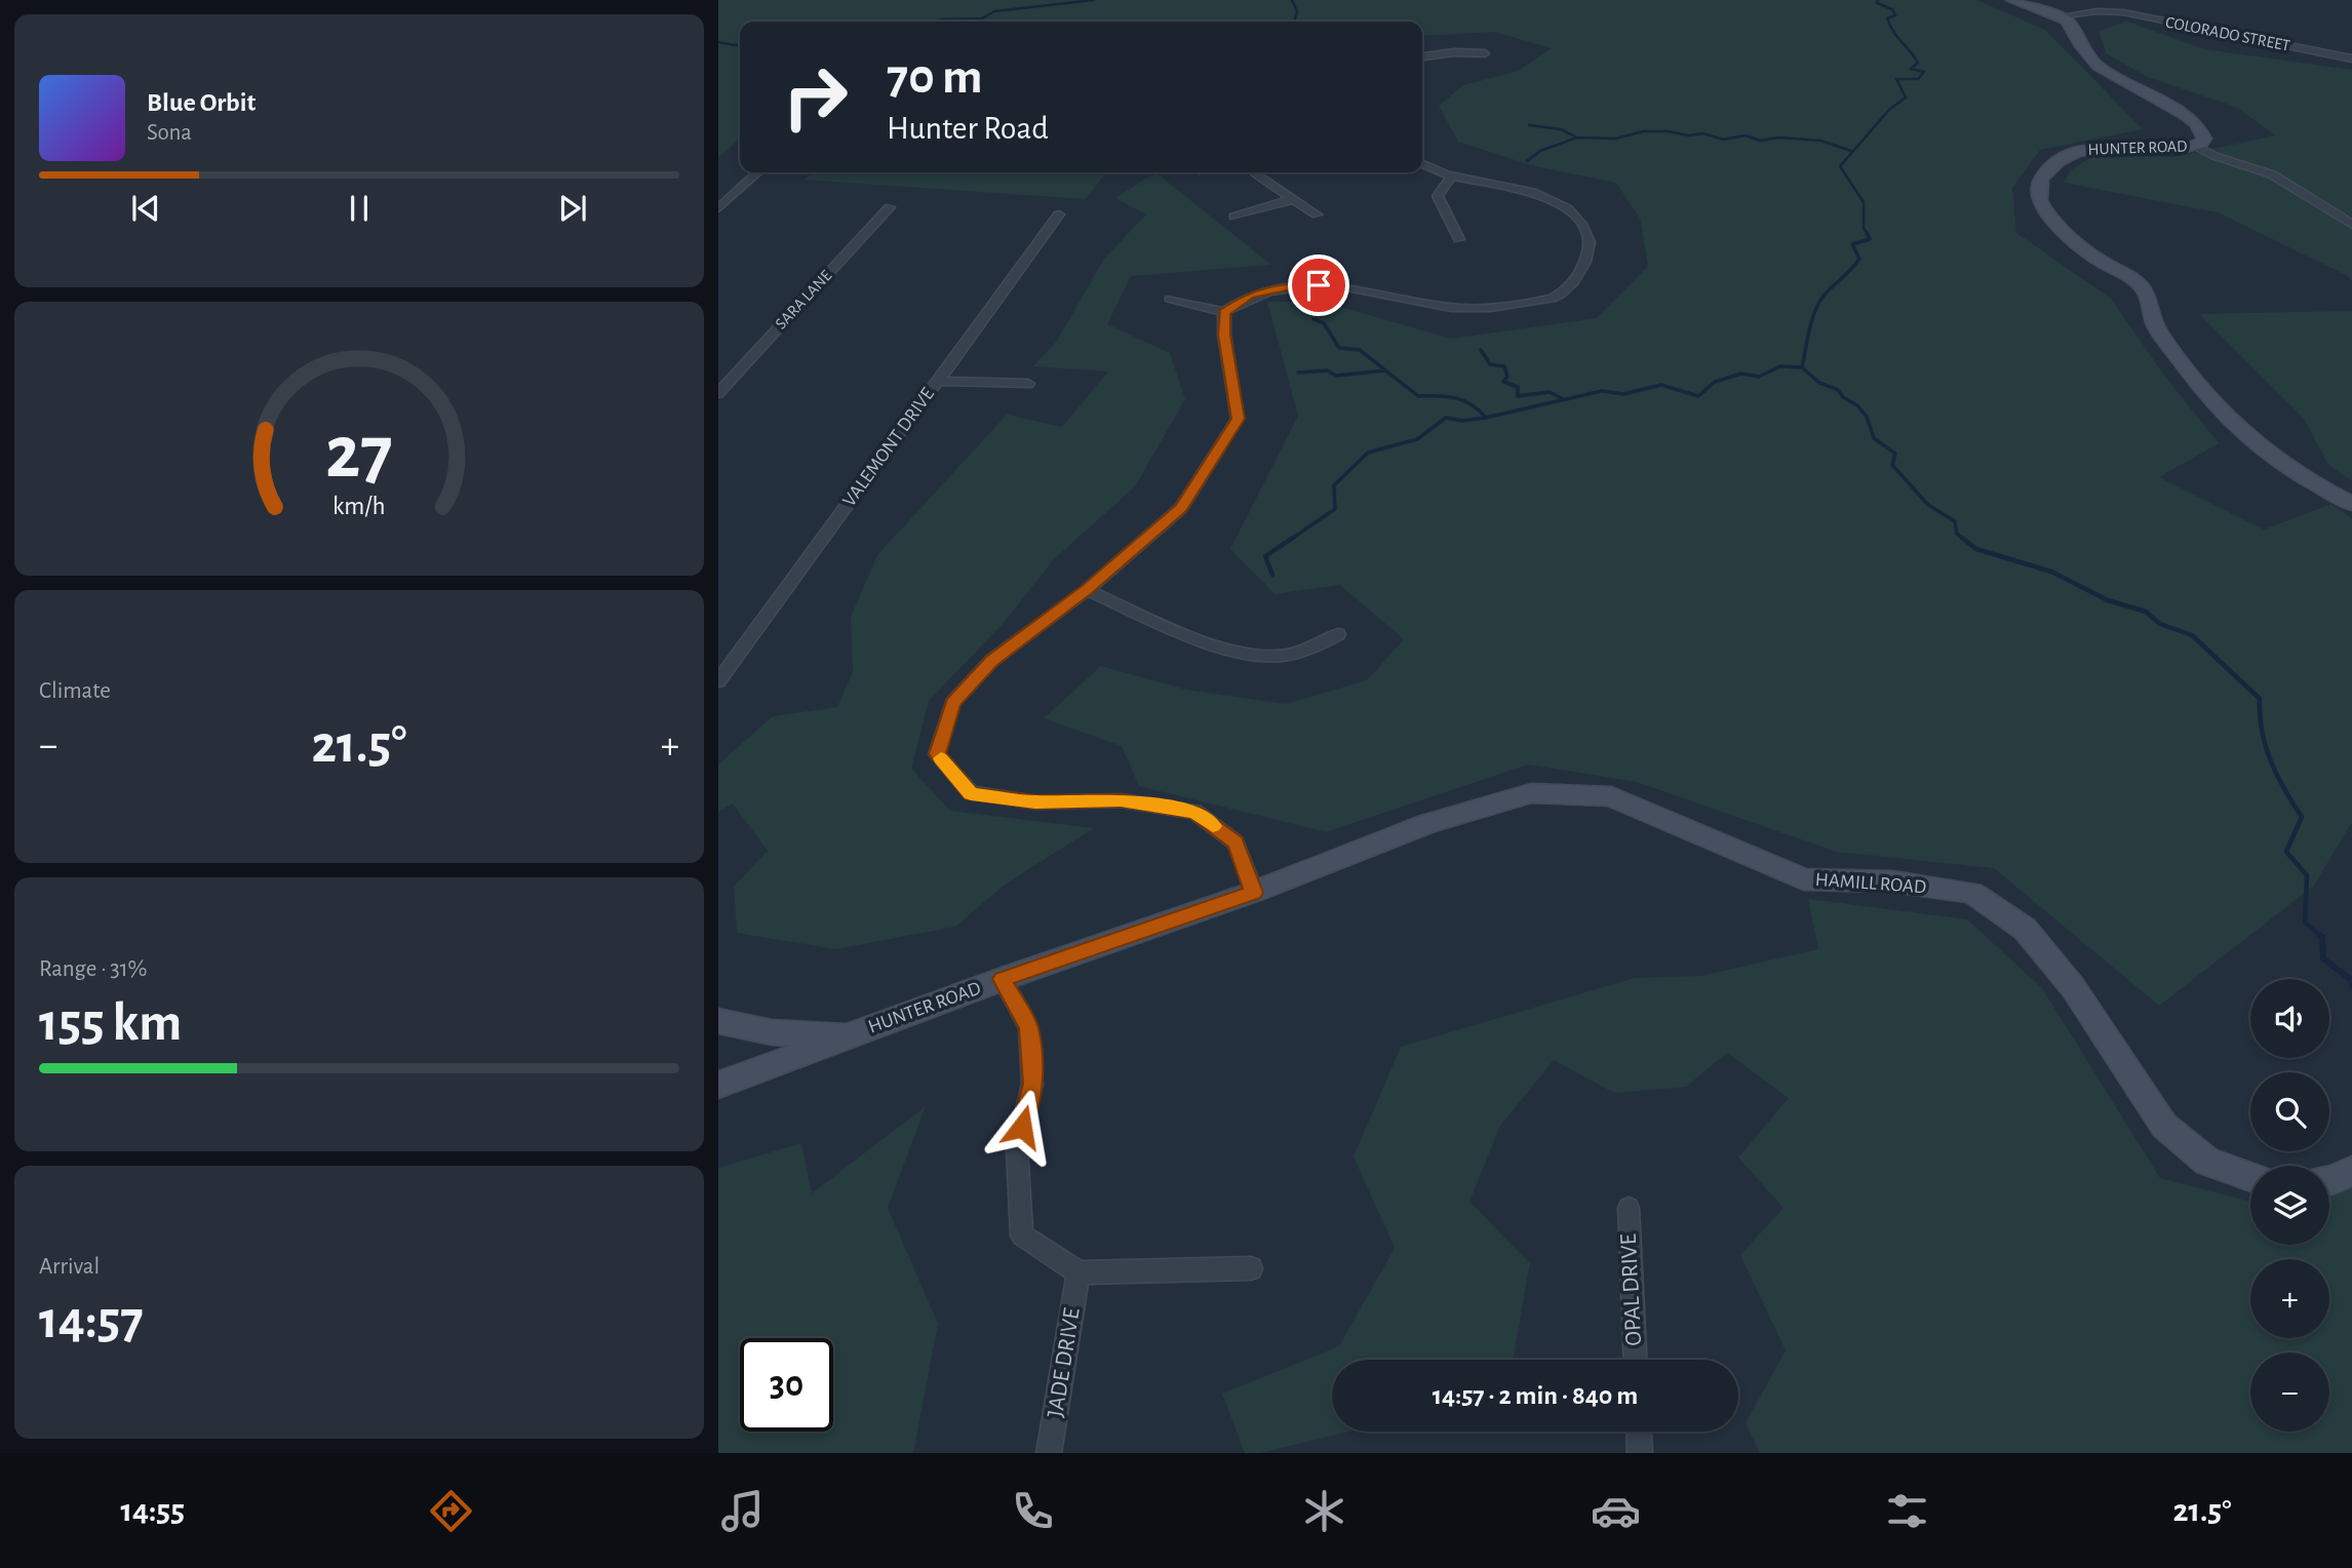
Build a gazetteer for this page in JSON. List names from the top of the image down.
{
  "streets": {
    "street": [
      "COLORADO STREET",
      "HUNTER ROAD",
      "SARA LANE",
      "VALEMONT DRIVE",
      "HAMILL ROAD",
      "OPAL DRIVE",
      "JADE DRIVE"
    ]
  },
  "crossings": [
    ["COLORADO STREET", "HUNTER ROAD"],
    ["HUNTER ROAD", "HAMILL ROAD"]
  ],
  "page": {
    "turn": ["70 m", "Hunter Road"],
    "song": ["Blue Orbit", "Sona"],
    "tile": [
      "Climate",
      ["Range · 31%", "155 km"],
      ["Arrival", "14:57"]
    ],
    "heat": ["−", "21.5°", "+"],
    "map_buttons": ["+", "−"],
    "limit": "30",
    "trip": "14:57 · 2 min · 840 m",
    "tabs": ["14:55", "21.5°"],
    "gauge": ["27", "km/h"]
  }
}
